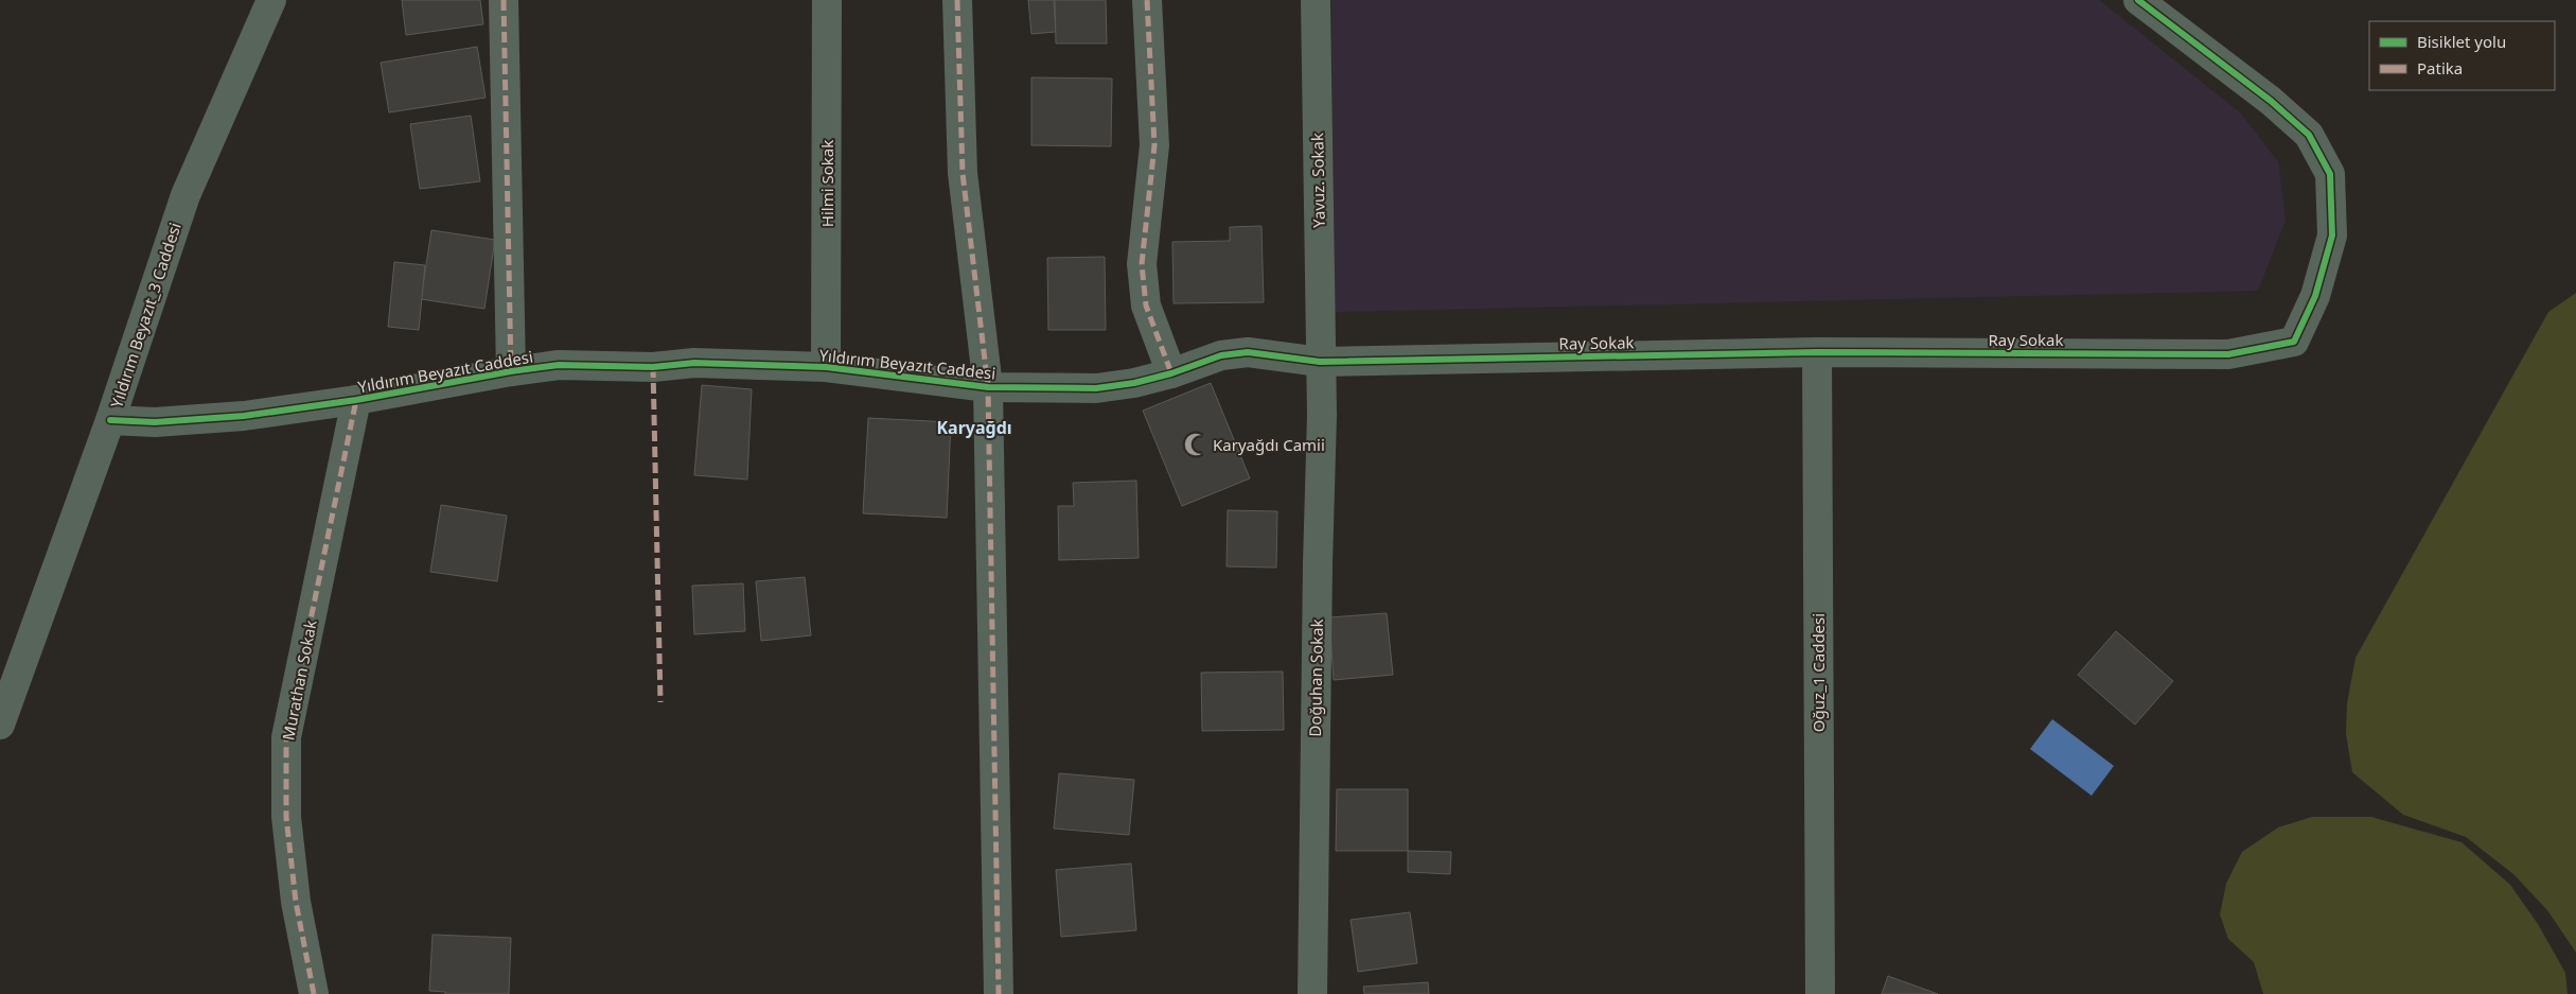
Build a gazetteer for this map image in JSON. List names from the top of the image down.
{
  "streets": {
    "street": [
      "Yavuz. Sokak",
      "Hilmi Sokak",
      "Yıldırım Beyazıt_3 Caddesi",
      "Ray Sokak",
      "Yıldırım Beyazıt Caddesi",
      "Oğuz_1 Caddesi",
      "Doğuhan Sokak",
      "Murathan Sokak"
    ]
  },
  "crossings": [
    ["Yavuz. Sokak", "Ray Sokak"],
    ["Yavuz. Sokak", "Yıldırım Beyazıt Caddesi"],
    ["Yavuz. Sokak", "Doğuhan Sokak"],
    ["Hilmi Sokak", "Yıldırım Beyazıt Caddesi"],
    ["Yıldırım Beyazıt_3 Caddesi", "Yıldırım Beyazıt Caddesi"],
    ["Ray Sokak", "Yıldırım Beyazıt Caddesi"],
    ["Ray Sokak", "Oğuz_1 Caddesi"],
    ["Ray Sokak", "Doğuhan Sokak"],
    ["Yıldırım Beyazıt Caddesi", "Doğuhan Sokak"],
    ["Yıldırım Beyazıt Caddesi", "Murathan Sokak"]
  ],
  "districts": ["Karyağdı"],
  "places": {
    "mosque": ["Karyağdı Camii"]
  },
  "legend": ["Bisiklet yolu", "Patika"]
}
